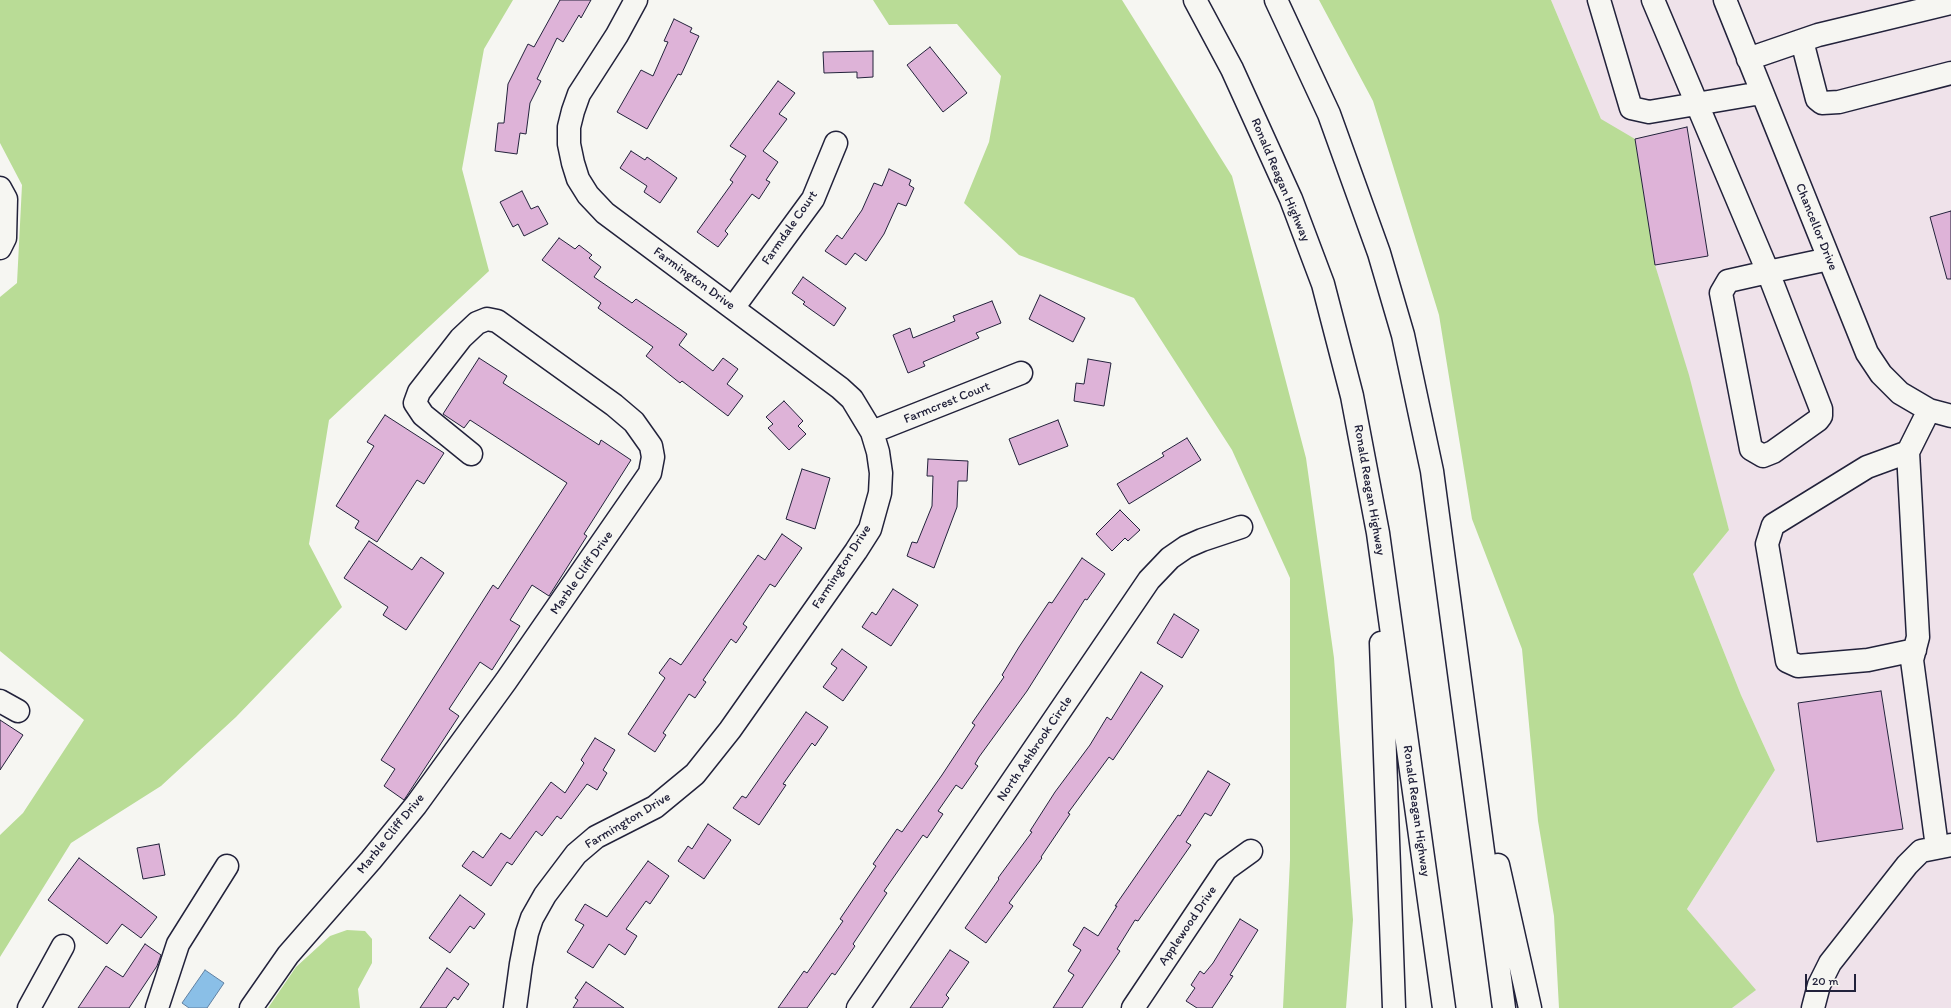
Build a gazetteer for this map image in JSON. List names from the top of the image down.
{
  "streets": {
    "main road": [
      "Ronald Reagan Highway",
      "Chancellor Drive",
      "Farmdale Court",
      "Farmington Drive",
      "Farmcrest Court",
      "Marble Cliff Drive",
      "North Ashbrook Circle",
      "Applewood Drive"
    ]
  },
  "crossings": [
    ["Farmdale Court", "Farmington Drive"],
    ["Farmington Drive", "Farmcrest Court"]
  ],
  "scale_bar": "20 m"
}
